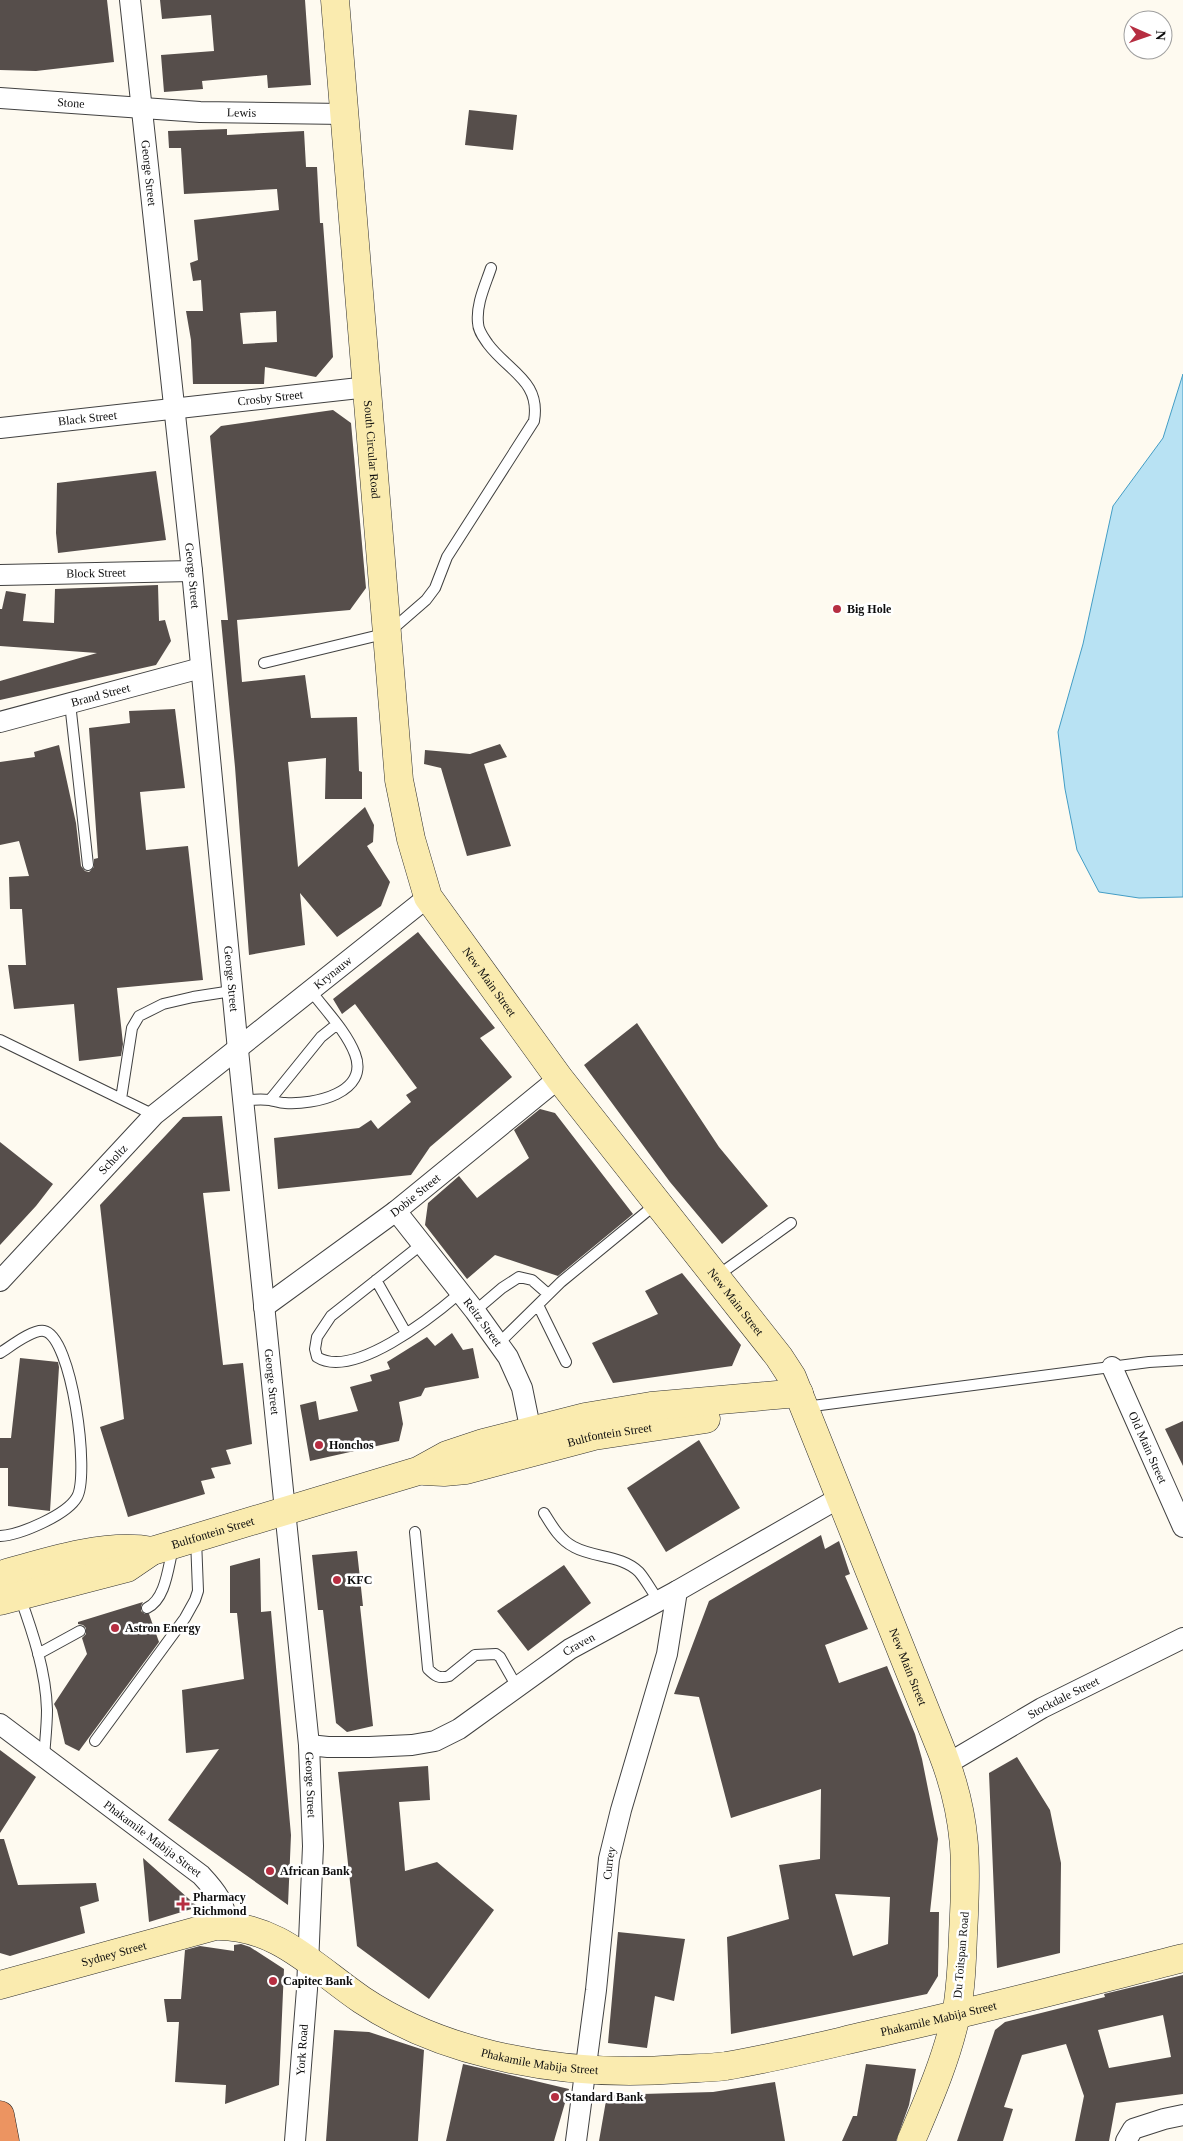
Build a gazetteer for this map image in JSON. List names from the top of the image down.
{
  "streets": {
    "street": [
      "Stone",
      "Lewis",
      "George Street",
      "Crosby Street",
      "Black Street",
      "South Circular Road",
      "Block Street",
      "Brand Street",
      "Krynauw",
      "New Main Street",
      "Scholtz",
      "Dobie Street",
      "Reitz Street",
      "Bultfontein Street",
      "Old Main Street",
      "Craven",
      "Stockdale Street",
      "Phakamile Mabija Street",
      "Currey",
      "Sydney Street",
      "Du Toitspan Road",
      "York Road"
    ]
  },
  "crossings": [
    ["Stone", "Lewis"],
    ["Stone", "George Street"],
    ["Lewis", "George Street"],
    ["Lewis", "South Circular Road"],
    ["George Street", "Crosby Street"],
    ["George Street", "Black Street"],
    ["George Street", "Block Street"],
    ["George Street", "Brand Street"],
    ["George Street", "Krynauw"],
    ["George Street", "Scholtz"],
    ["George Street", "Dobie Street"],
    ["George Street", "Bultfontein Street"],
    ["George Street", "Craven"],
    ["George Street", "Phakamile Mabija Street"],
    ["George Street", "York Road"],
    ["Crosby Street", "Black Street"],
    ["Crosby Street", "South Circular Road"],
    ["South Circular Road", "Krynauw"],
    ["South Circular Road", "New Main Street"],
    ["Krynauw", "New Main Street"],
    ["Krynauw", "Scholtz"],
    ["New Main Street", "Dobie Street"],
    ["New Main Street", "Bultfontein Street"],
    ["New Main Street", "Craven"],
    ["New Main Street", "Stockdale Street"],
    ["New Main Street", "Du Toitspan Road"],
    ["Dobie Street", "Reitz Street"],
    ["Reitz Street", "Bultfontein Street"],
    ["Craven", "Currey"],
    ["Stockdale Street", "Du Toitspan Road"],
    ["Phakamile Mabija Street", "Currey"],
    ["Phakamile Mabija Street", "Sydney Street"],
    ["Phakamile Mabija Street", "Du Toitspan Road"],
    ["Phakamile Mabija Street", "York Road"]
  ],
  "places": {
    "other": [
      "Big Hole",
      "Honchos",
      "KFC",
      "Astron Energy",
      "African Bank",
      "Capitec Bank",
      "Standard Bank"
    ],
    "health": ["Pharmacy Richmond"]
  },
  "north": "right"
}
